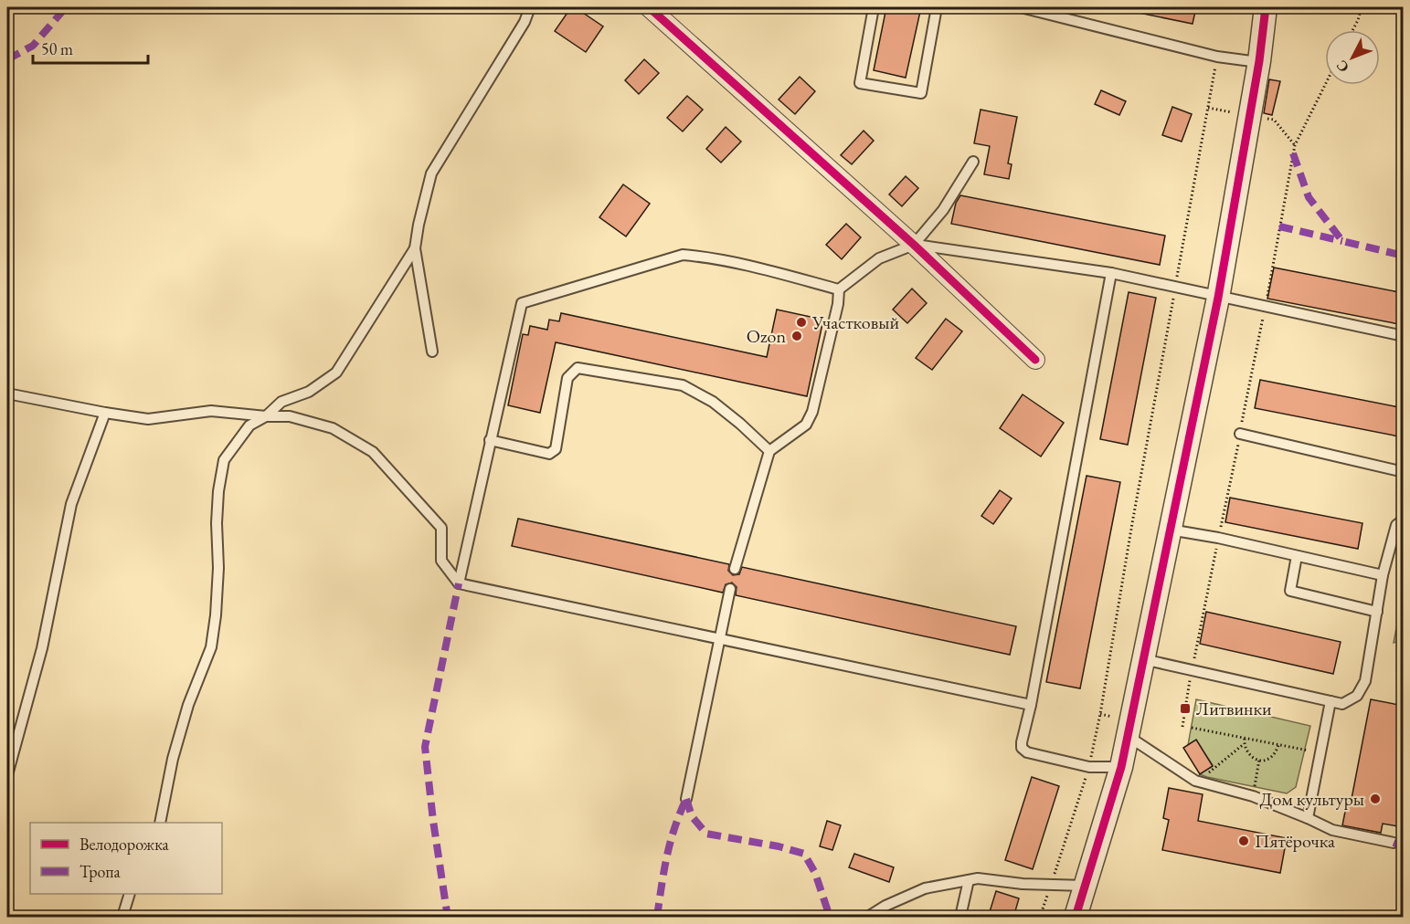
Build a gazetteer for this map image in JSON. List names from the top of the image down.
{
  "places": {
    "other": [
      "Участковый",
      "Ozon",
      "Дом культуры",
      "Пятёрочка"
    ],
    "transit": ["Литвинки"]
  },
  "legend": ["Велодорожка", "Тропа"],
  "scale_bar": "50 m",
  "north": "bottom left"
}
